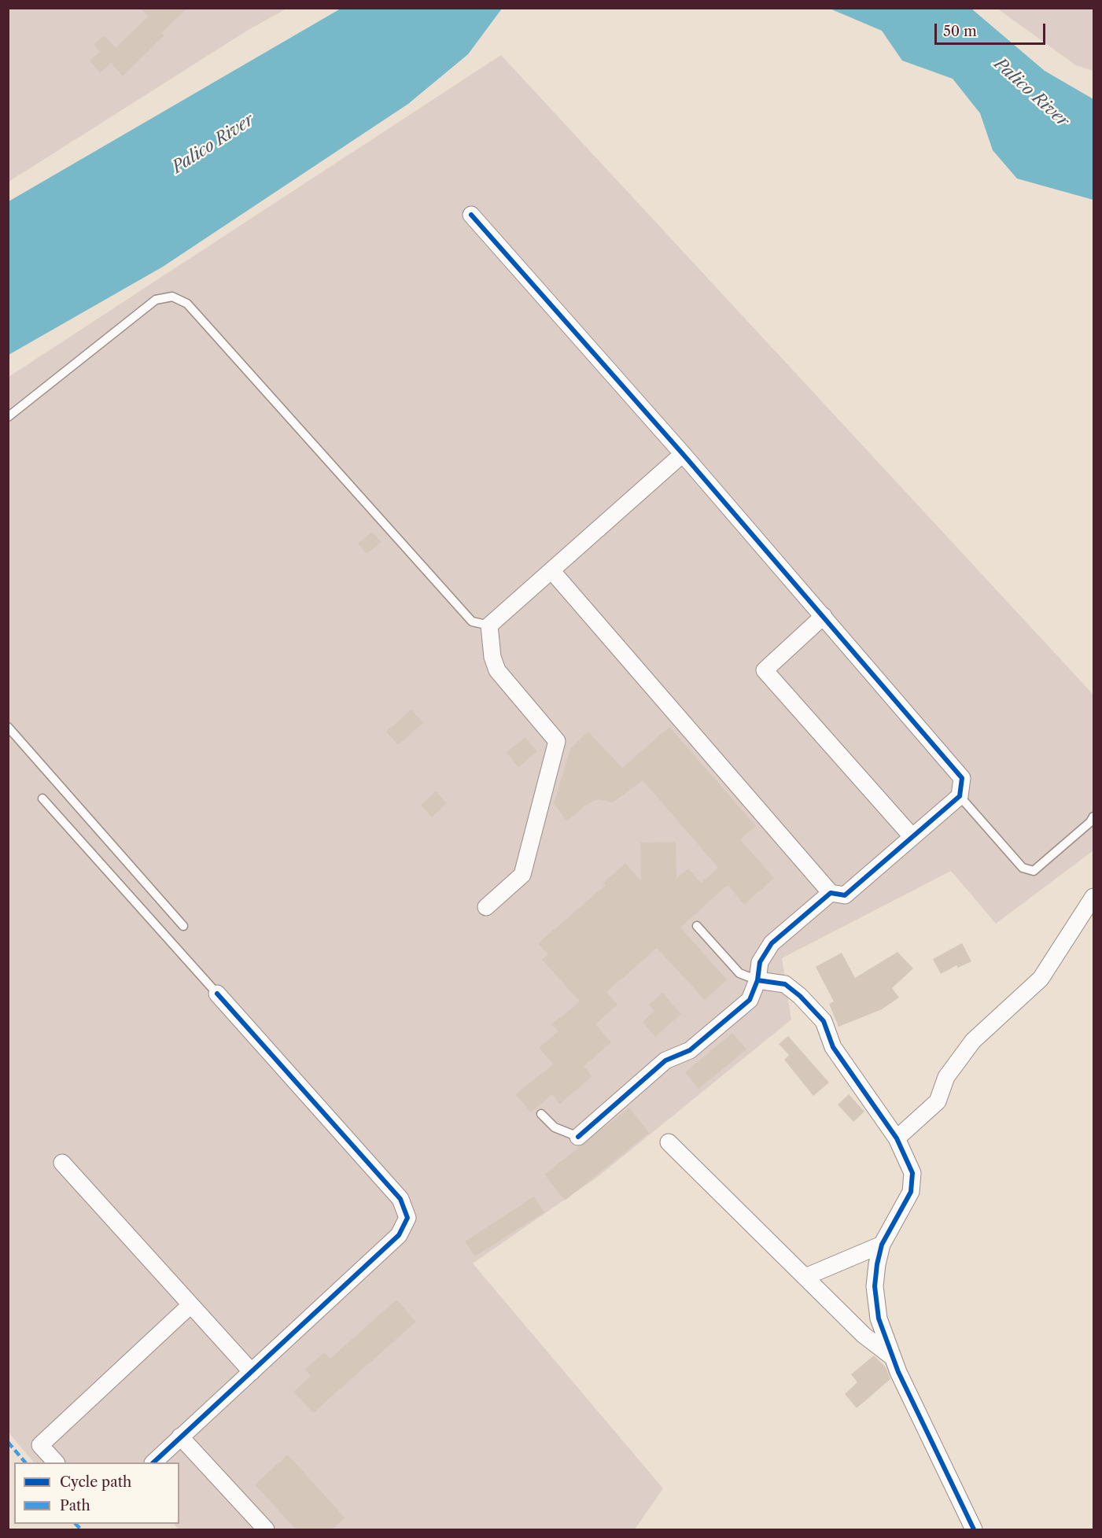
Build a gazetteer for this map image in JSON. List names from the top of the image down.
{
  "water": ["Palico River"],
  "legend": ["Cycle path", "Path"],
  "scale_bar": "50 m"
}
